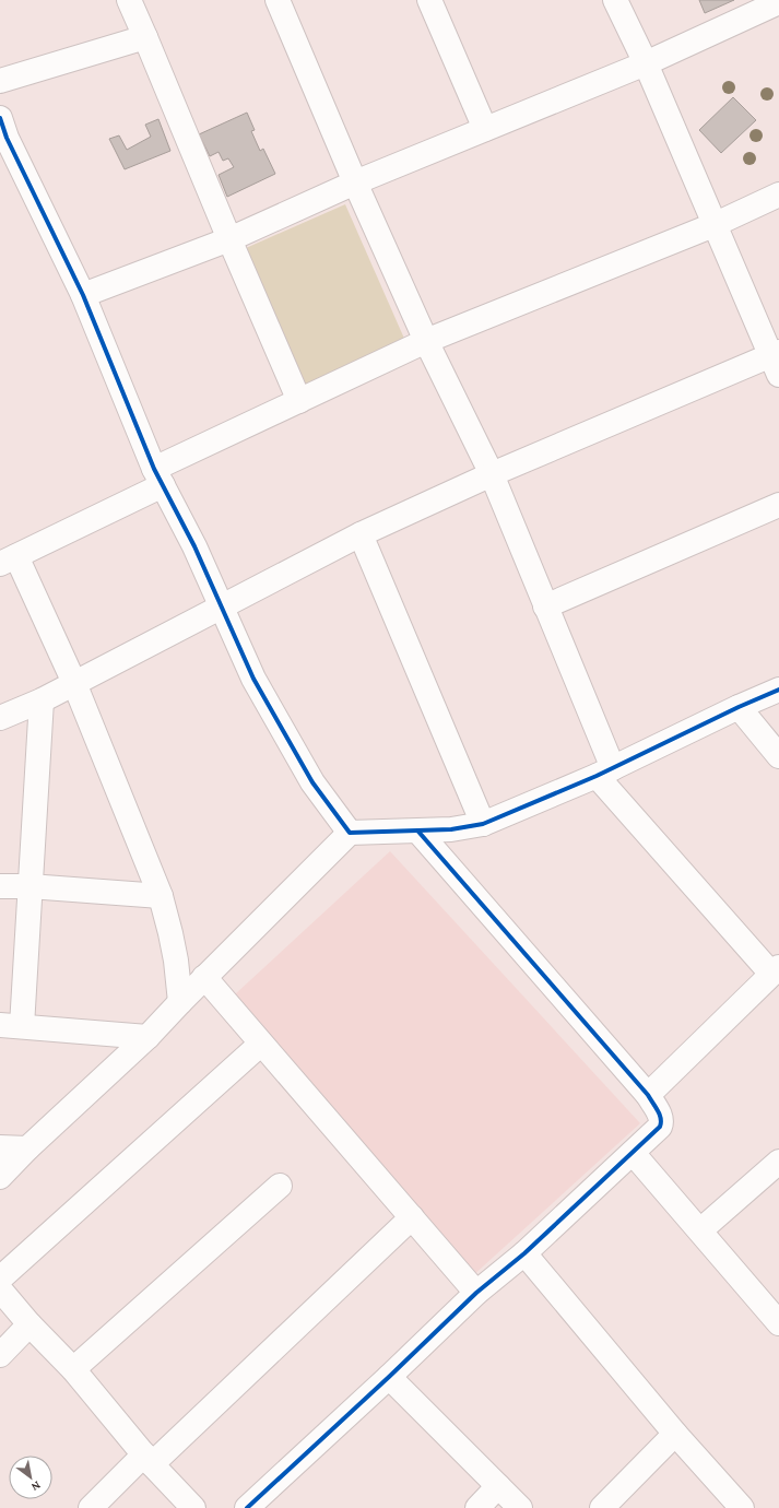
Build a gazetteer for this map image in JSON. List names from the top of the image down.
{
  "north": "bottom right"
}
